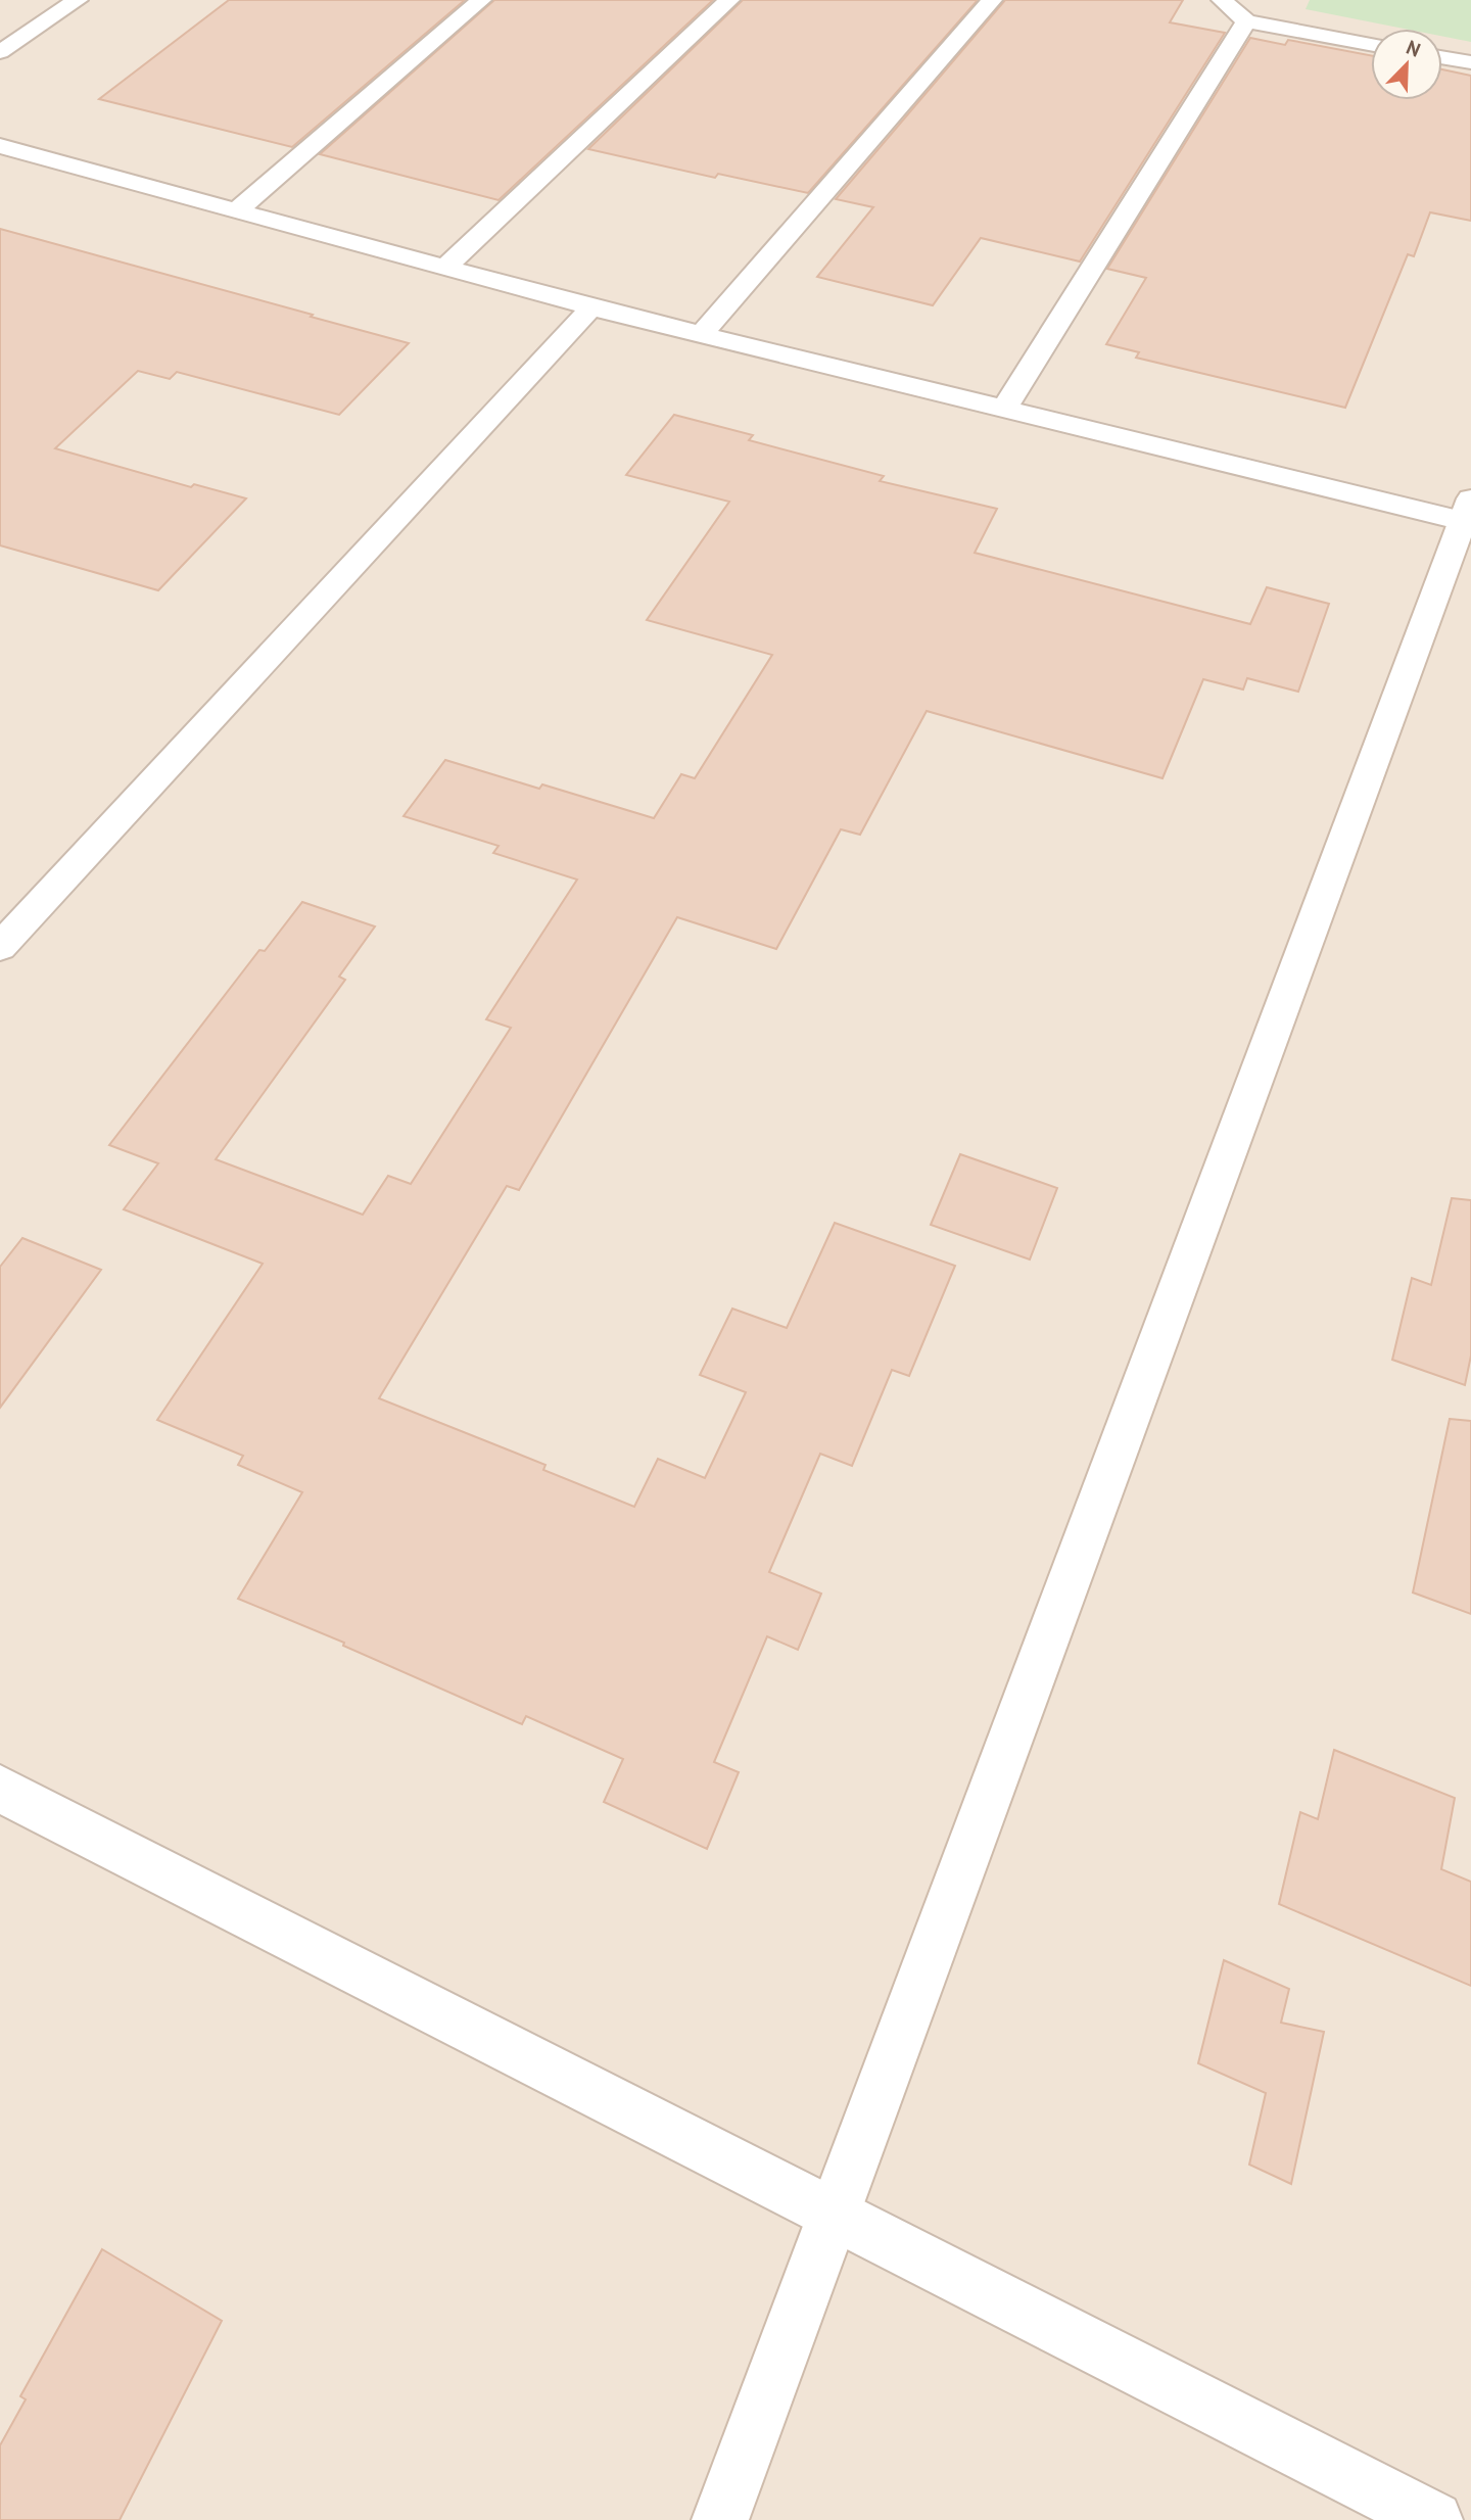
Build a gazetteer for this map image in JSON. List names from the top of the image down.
{
  "north": "top right"
}
